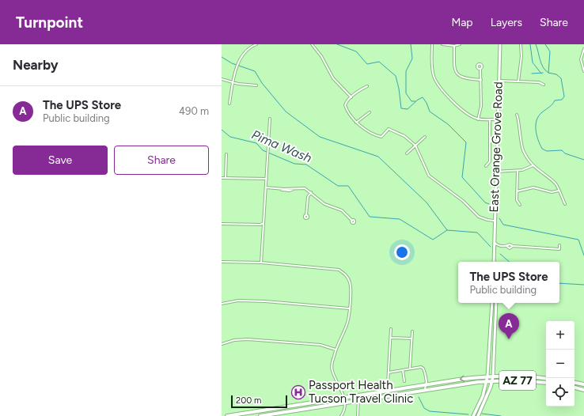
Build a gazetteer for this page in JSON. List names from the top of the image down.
{
  "streets": {
    "highway": ["AZ 77"],
    "main road": ["East Orange Grove Road"]
  },
  "water": ["Pima Wash"],
  "places": {
    "hospital": ["Passport Health Tucson Travel Clinic"]
  },
  "scale_bar": "200 m",
  "page": {
    "header": "Turnpoint",
    "nav": ["Map", "Layers", "Share"],
    "heading": "Nearby",
    "list": [
      {
        "mark": "A",
        "name": "The UPS Store",
        "note": "Public building",
        "value": "490 m"
      }
    ],
    "buttons": ["Save", "Share"],
    "popup": ["The UPS Store", "Public building"],
    "pins": "A",
    "map_buttons": ["+", "−"],
    "scale": "200 m"
  }
}
